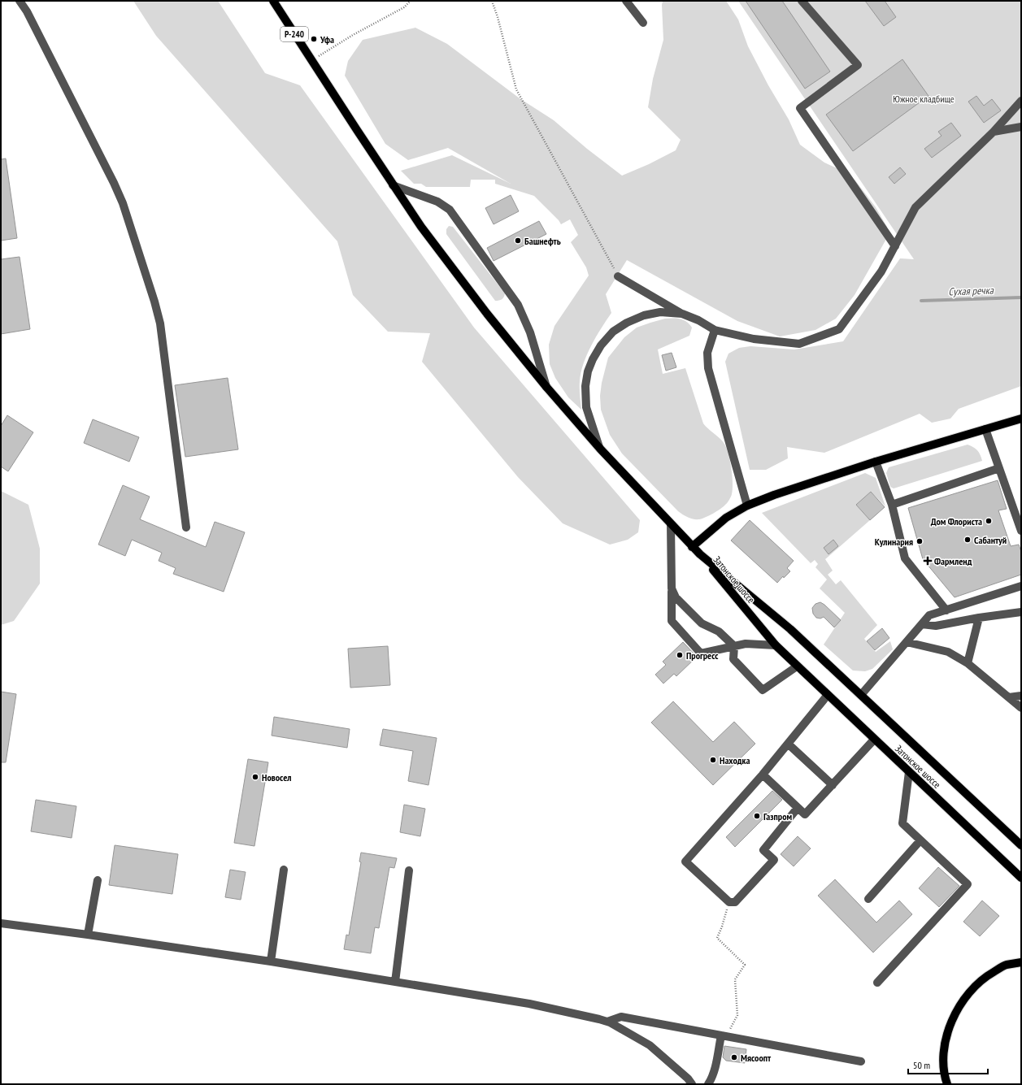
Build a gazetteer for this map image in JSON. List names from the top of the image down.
{
  "streets": {
    "main road": ["Р-240", "Затонское шоссе"]
  },
  "water": ["Сухая речка"],
  "parks": ["Южное кладбище"],
  "places": {
    "other": [
      "Уфа",
      "Башнефть",
      "Дом Флориста",
      "Сабантуй",
      "Кулинария",
      "Прогресс",
      "Находка",
      "Новосел",
      "Газпром",
      "Мясоопт"
    ],
    "health": ["Фармленд"]
  },
  "scale_bar": "50 m"
}
